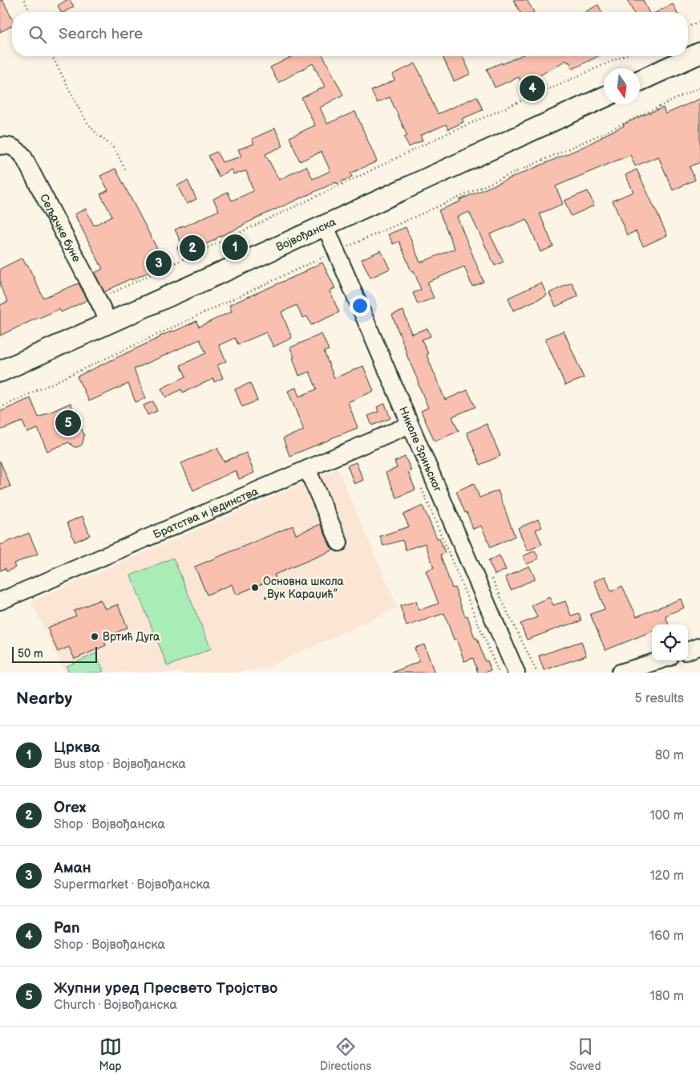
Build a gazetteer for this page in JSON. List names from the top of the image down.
{
  "streets": {
    "main road": ["Војвођанска"],
    "street": ["Сељачке буне", "Николе Зрињског", "Братства и јединства"]
  },
  "crossings": [
    ["Сељачке буне", "Војвођанска"],
    ["Војвођанска", "Николе Зрињског"],
    ["Николе Зрињског", "Братства и јединства"]
  ],
  "places": ["Основна школа „Вук Караџић”", "Вртић Дуга"],
  "scale_bar": "50 m",
  "north": "bottom",
  "page": {
    "search": "Search here",
    "pins": [
      "4",
      "1",
      "2",
      "3",
      "5"
    ],
    "scale": "50 m",
    "heading": ["Nearby", "5 results"],
    "list": [
      {
        "mark": "1",
        "name": "Црква",
        "note": "Bus stop · Војвођанска",
        "value": "80 m"
      },
      {
        "mark": "2",
        "name": "Orex",
        "note": "Shop · Војвођанска",
        "value": "100 m"
      },
      {
        "mark": "3",
        "name": "Аман",
        "note": "Supermarket · Војвођанска",
        "value": "120 m"
      },
      {
        "mark": "4",
        "name": "Pan",
        "note": "Shop · Војвођанска",
        "value": "160 m"
      },
      {
        "mark": "5",
        "name": "Жупни уред Пресвето Тројство",
        "note": "Church · Војвођанска",
        "value": "180 m"
      }
    ],
    "nav": ["Map", "Directions", "Saved"]
  }
}
